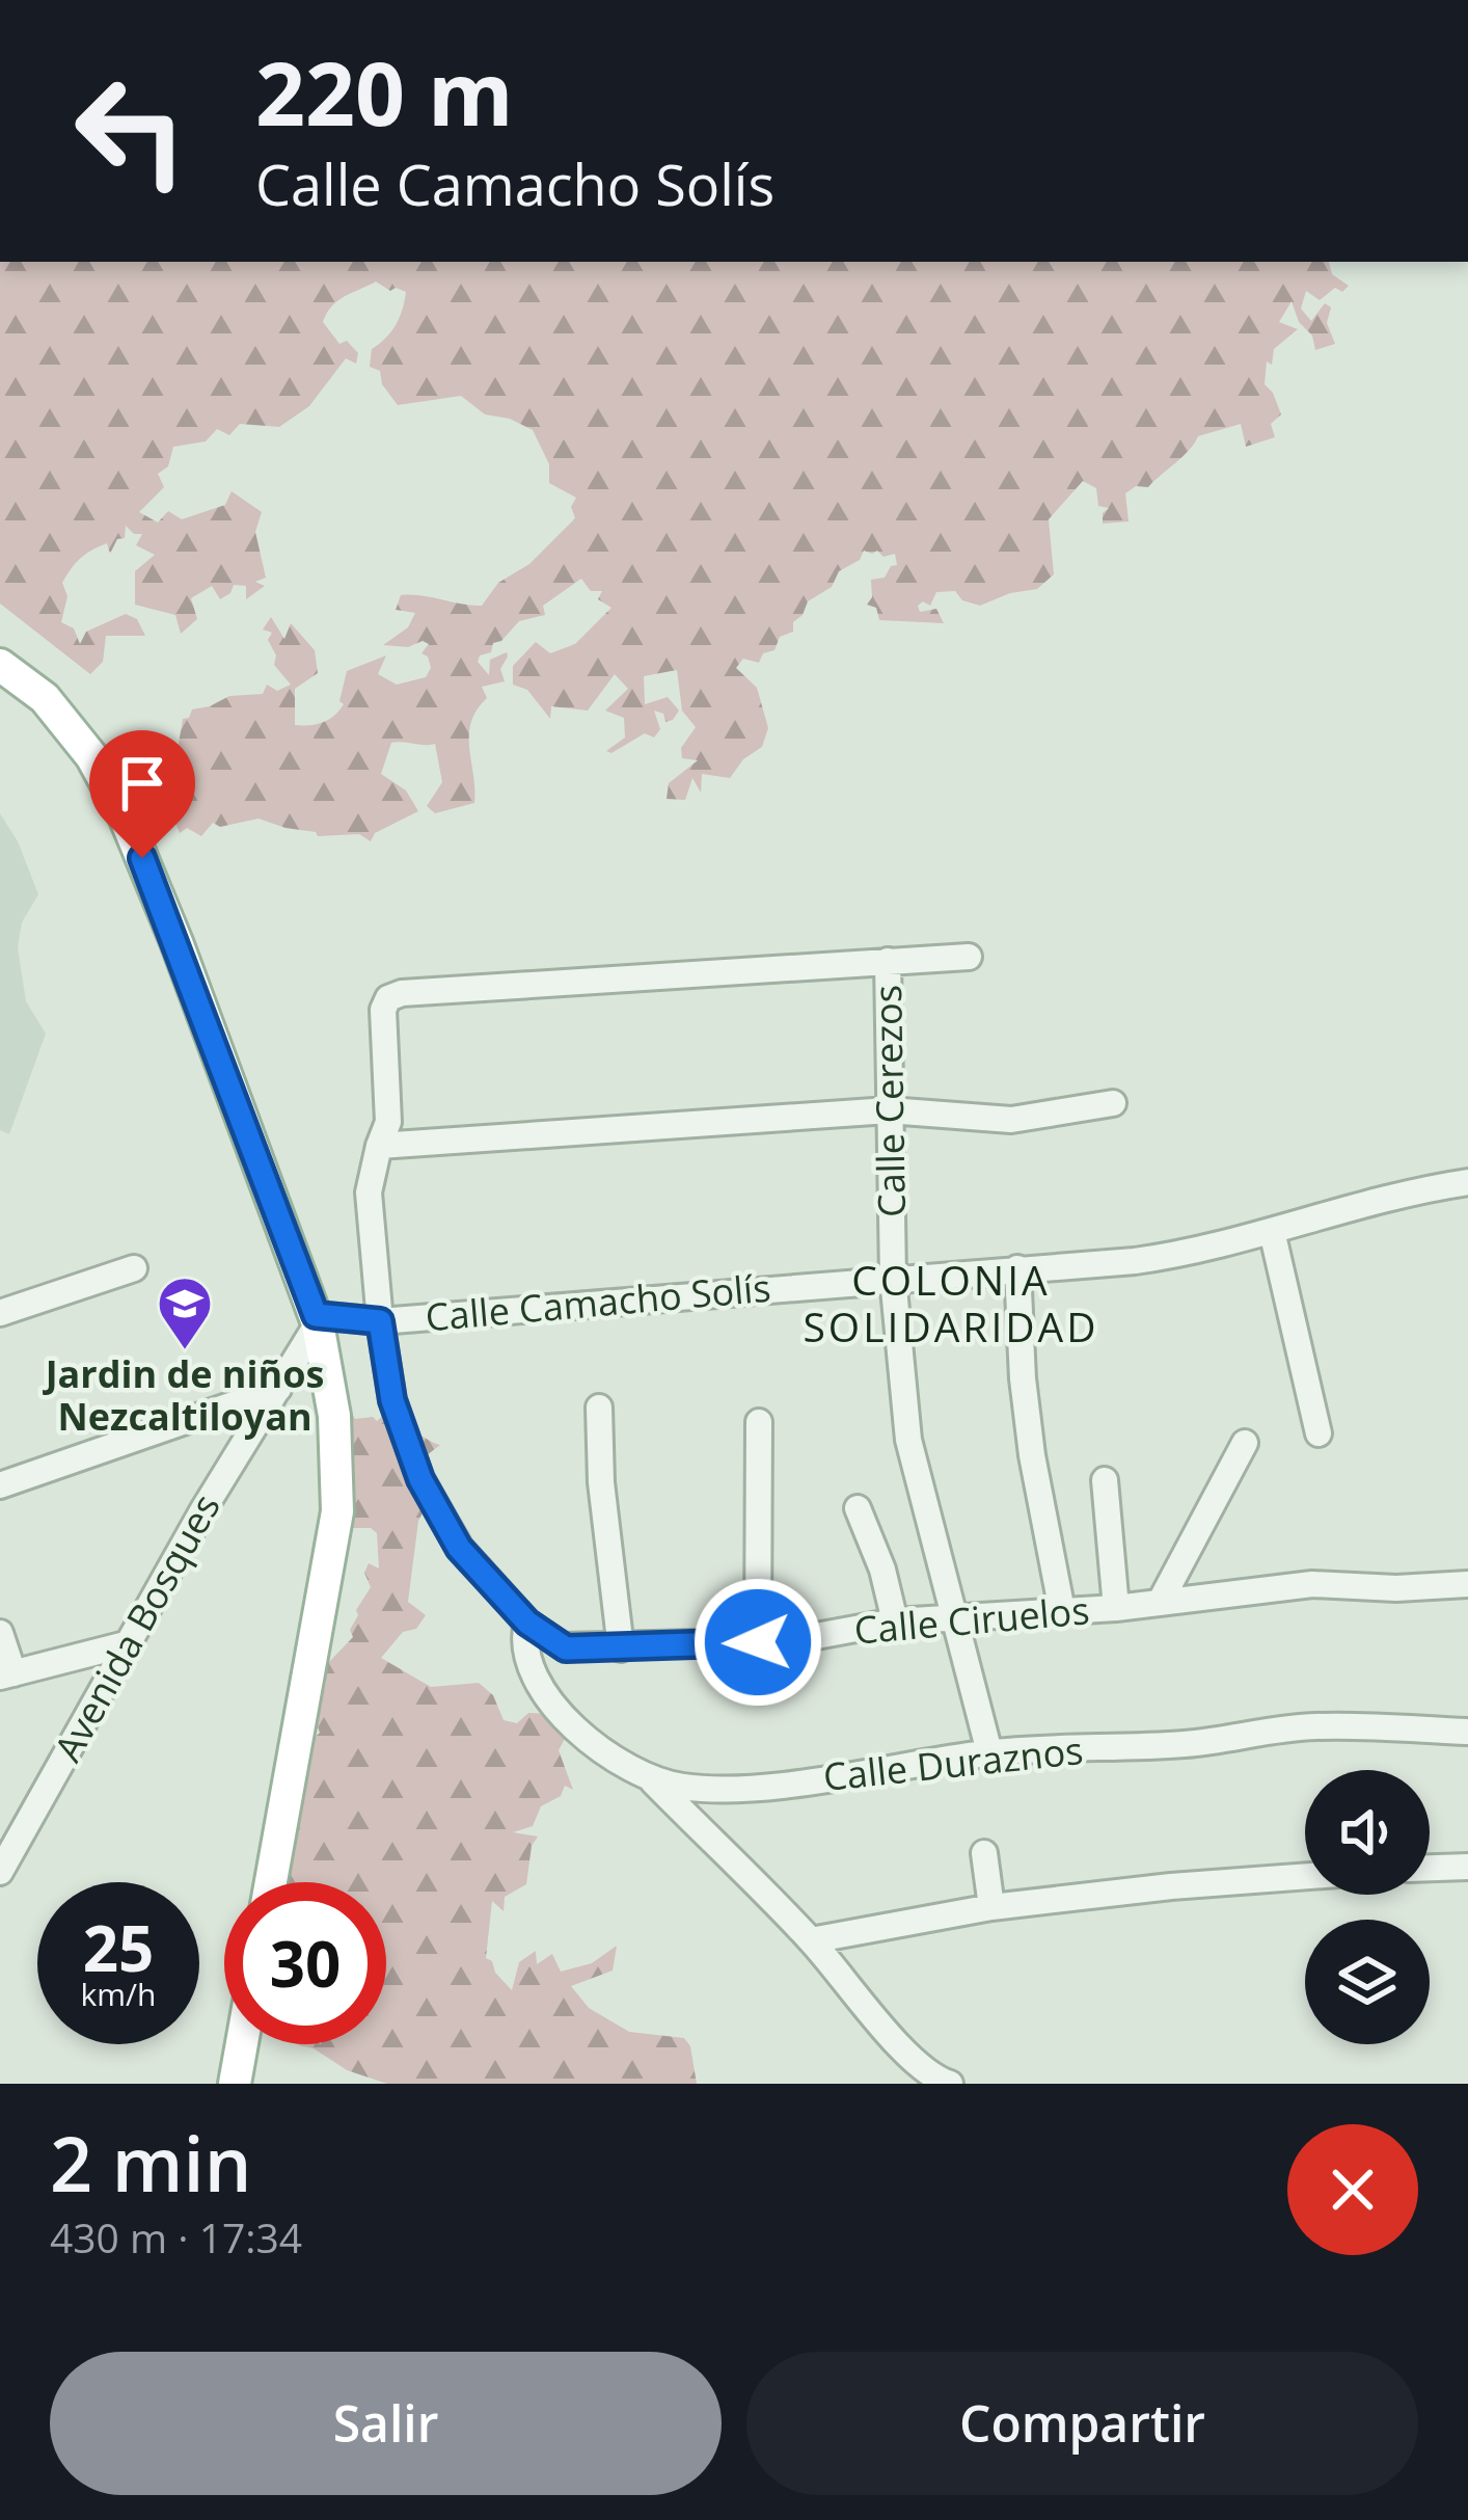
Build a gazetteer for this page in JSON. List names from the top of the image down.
{
  "streets": {
    "street": [
      "Calle Cerezos",
      "Calle Camacho Solís",
      "Calle Ciruelos",
      "Avenida Bosques",
      "Calle Duraznos"
    ]
  },
  "crossings": [
    ["Calle Cerezos", "Calle Camacho Solís"],
    ["Calle Cerezos", "Calle Ciruelos"],
    ["Calle Cerezos", "Calle Duraznos"],
    ["Calle Camacho Solís", "Calle Ciruelos"],
    ["Calle Camacho Solís", "Avenida Bosques"],
    ["Calle Ciruelos", "Calle Duraznos"]
  ],
  "districts": ["COLONIA SOLIDARIDAD"],
  "places": {
    "school or university": ["Jardin de niños Nezcaltiloyan"]
  },
  "page": {
    "turn": ["220 m", "Calle Camacho Solís"],
    "speed": "25 km/h",
    "limit": "30",
    "heading": ["2 min", "430 m · 17:34"],
    "buttons": ["Salir", "Compartir"]
  }
}
